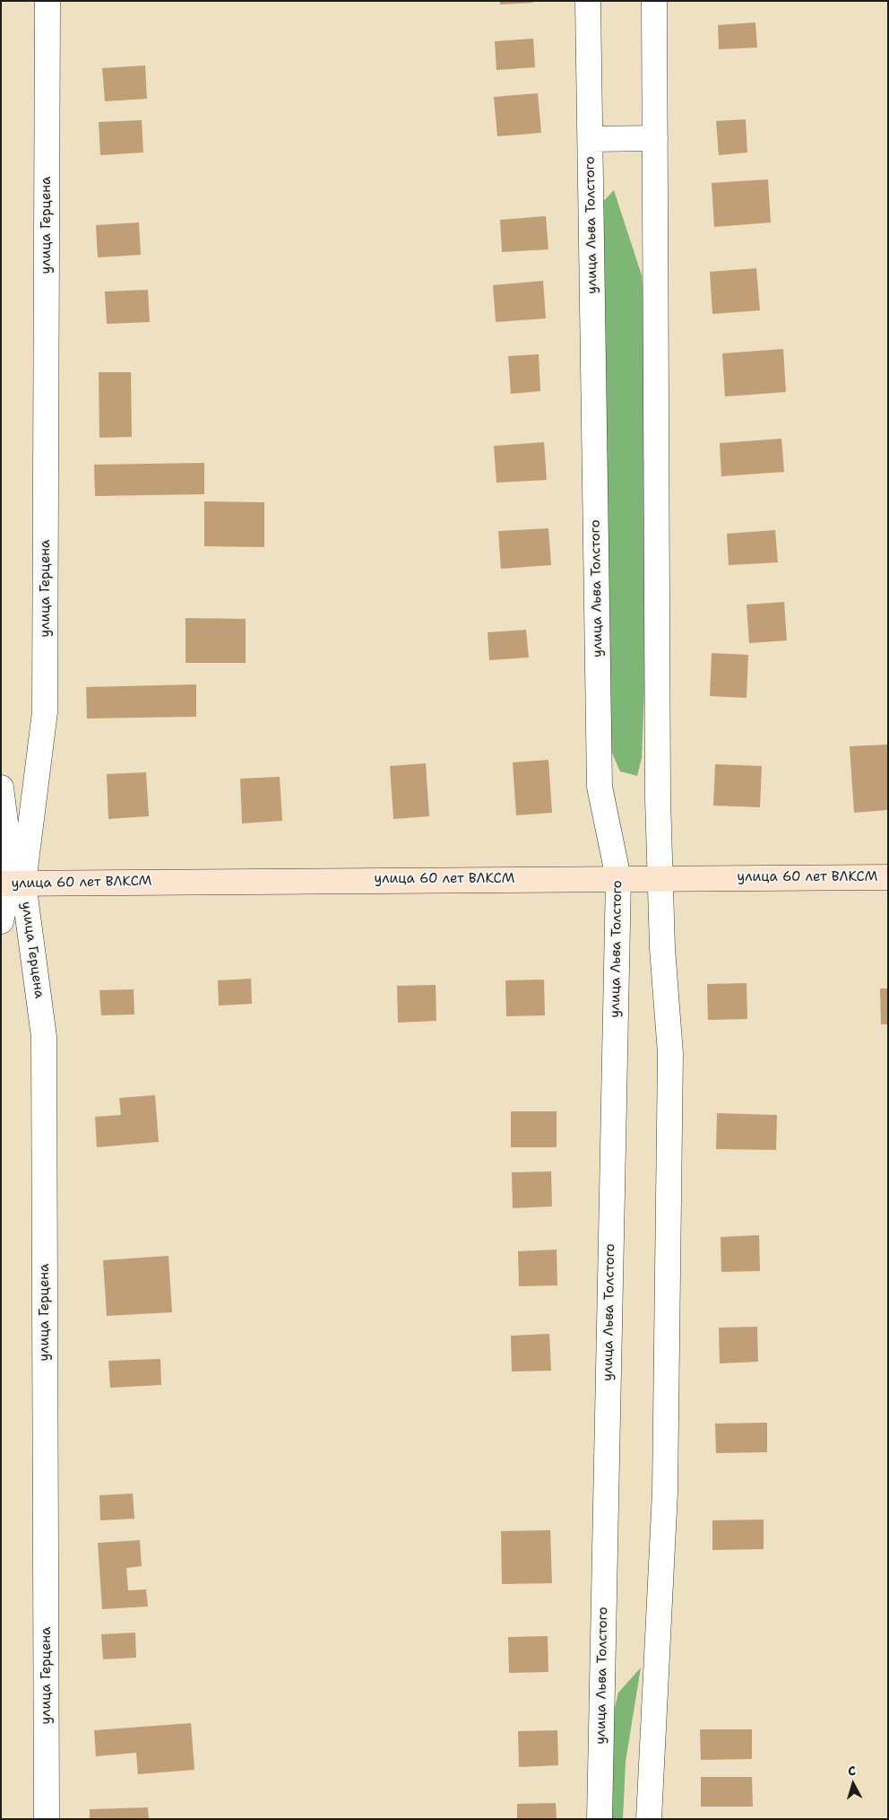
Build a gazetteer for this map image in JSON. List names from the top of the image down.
{
  "streets": {
    "street": ["улица Герцена", "улица Льва Толстого", "улица 60 лет ВЛКСМ"]
  },
  "crossings": [
    ["улица Герцена", "улица 60 лет ВЛКСМ"],
    ["улица Льва Толстого", "улица 60 лет ВЛКСМ"]
  ],
  "north": "top"
}
